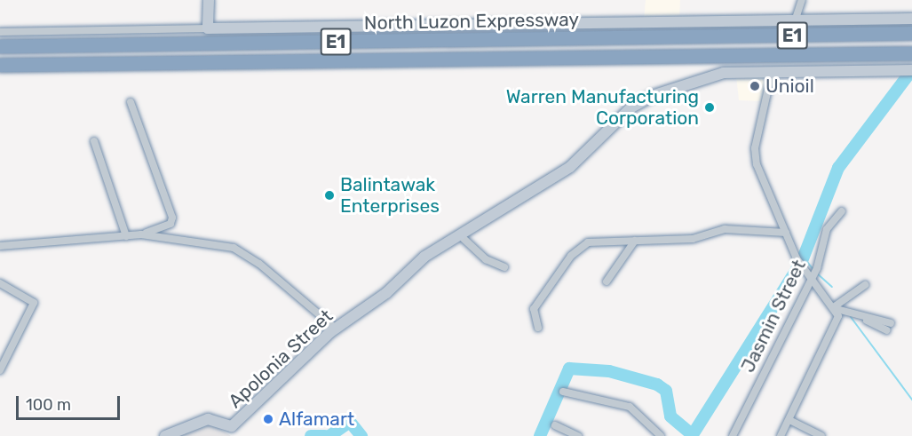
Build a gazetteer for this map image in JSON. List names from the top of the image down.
{
  "streets": {
    "highway": ["North Luzon Expressway", "E1"],
    "main road": ["Apolonia Street"],
    "street": ["Jasmin Street"]
  },
  "places": [
    "Unioil",
    "Warren Manufacturing Corporation",
    "Balintawak Enterprises",
    "Alfamart"
  ],
  "scale_bar": "100 m"
}
